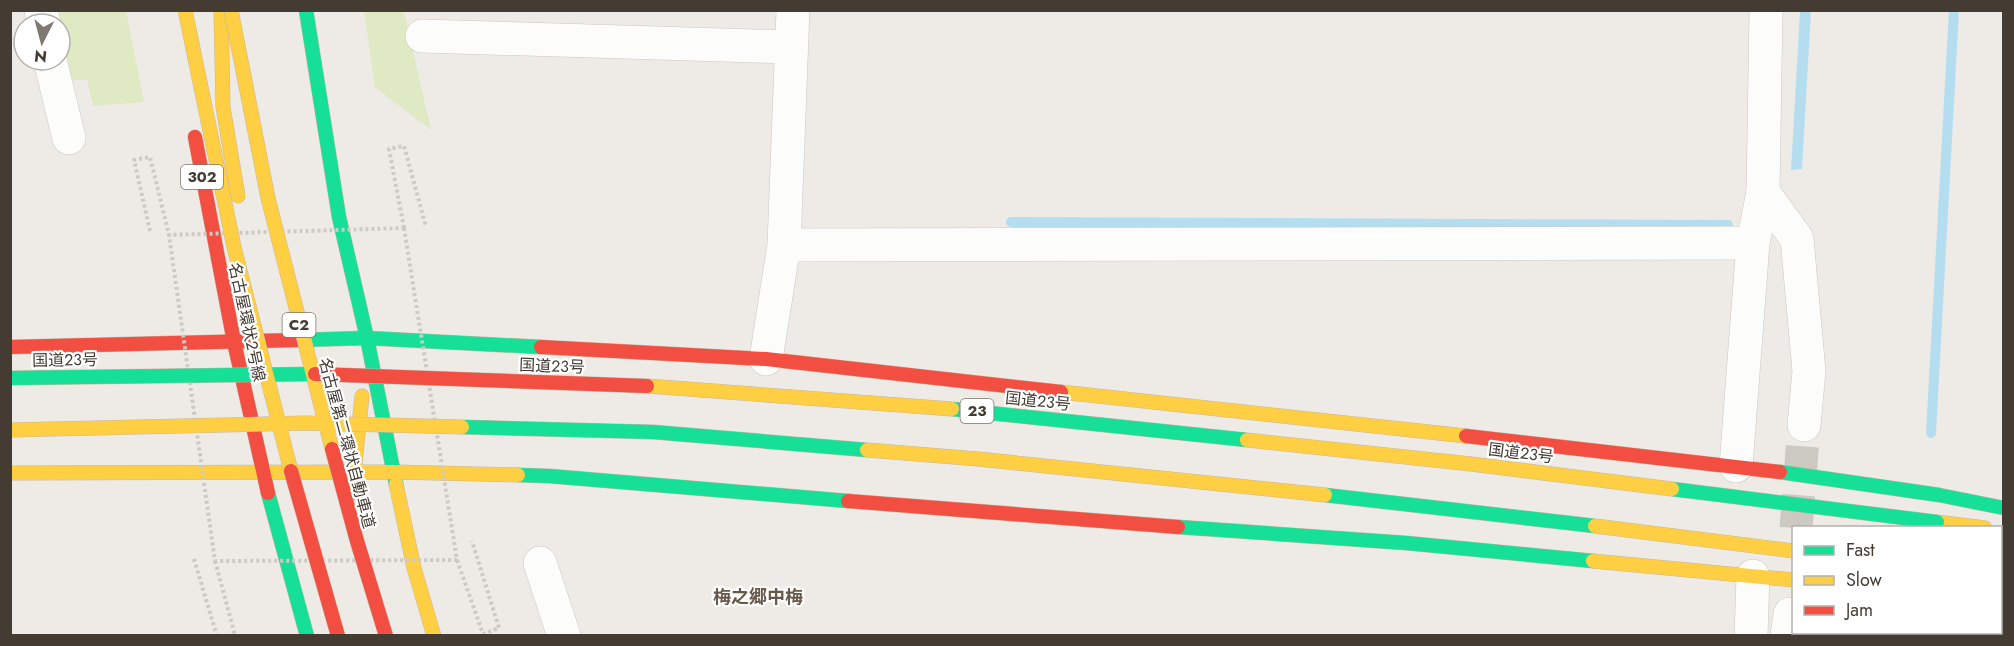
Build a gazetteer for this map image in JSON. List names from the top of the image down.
{
  "streets": {
    "highway": [
      "302",
      "名古屋環状2号線",
      "C2",
      "国道23号",
      "23",
      "名古屋第二環状自動車道"
    ]
  },
  "districts": ["梅之郷中梅"],
  "legend": ["Fast", "Slow", "Jam"],
  "north": "bottom"
}
